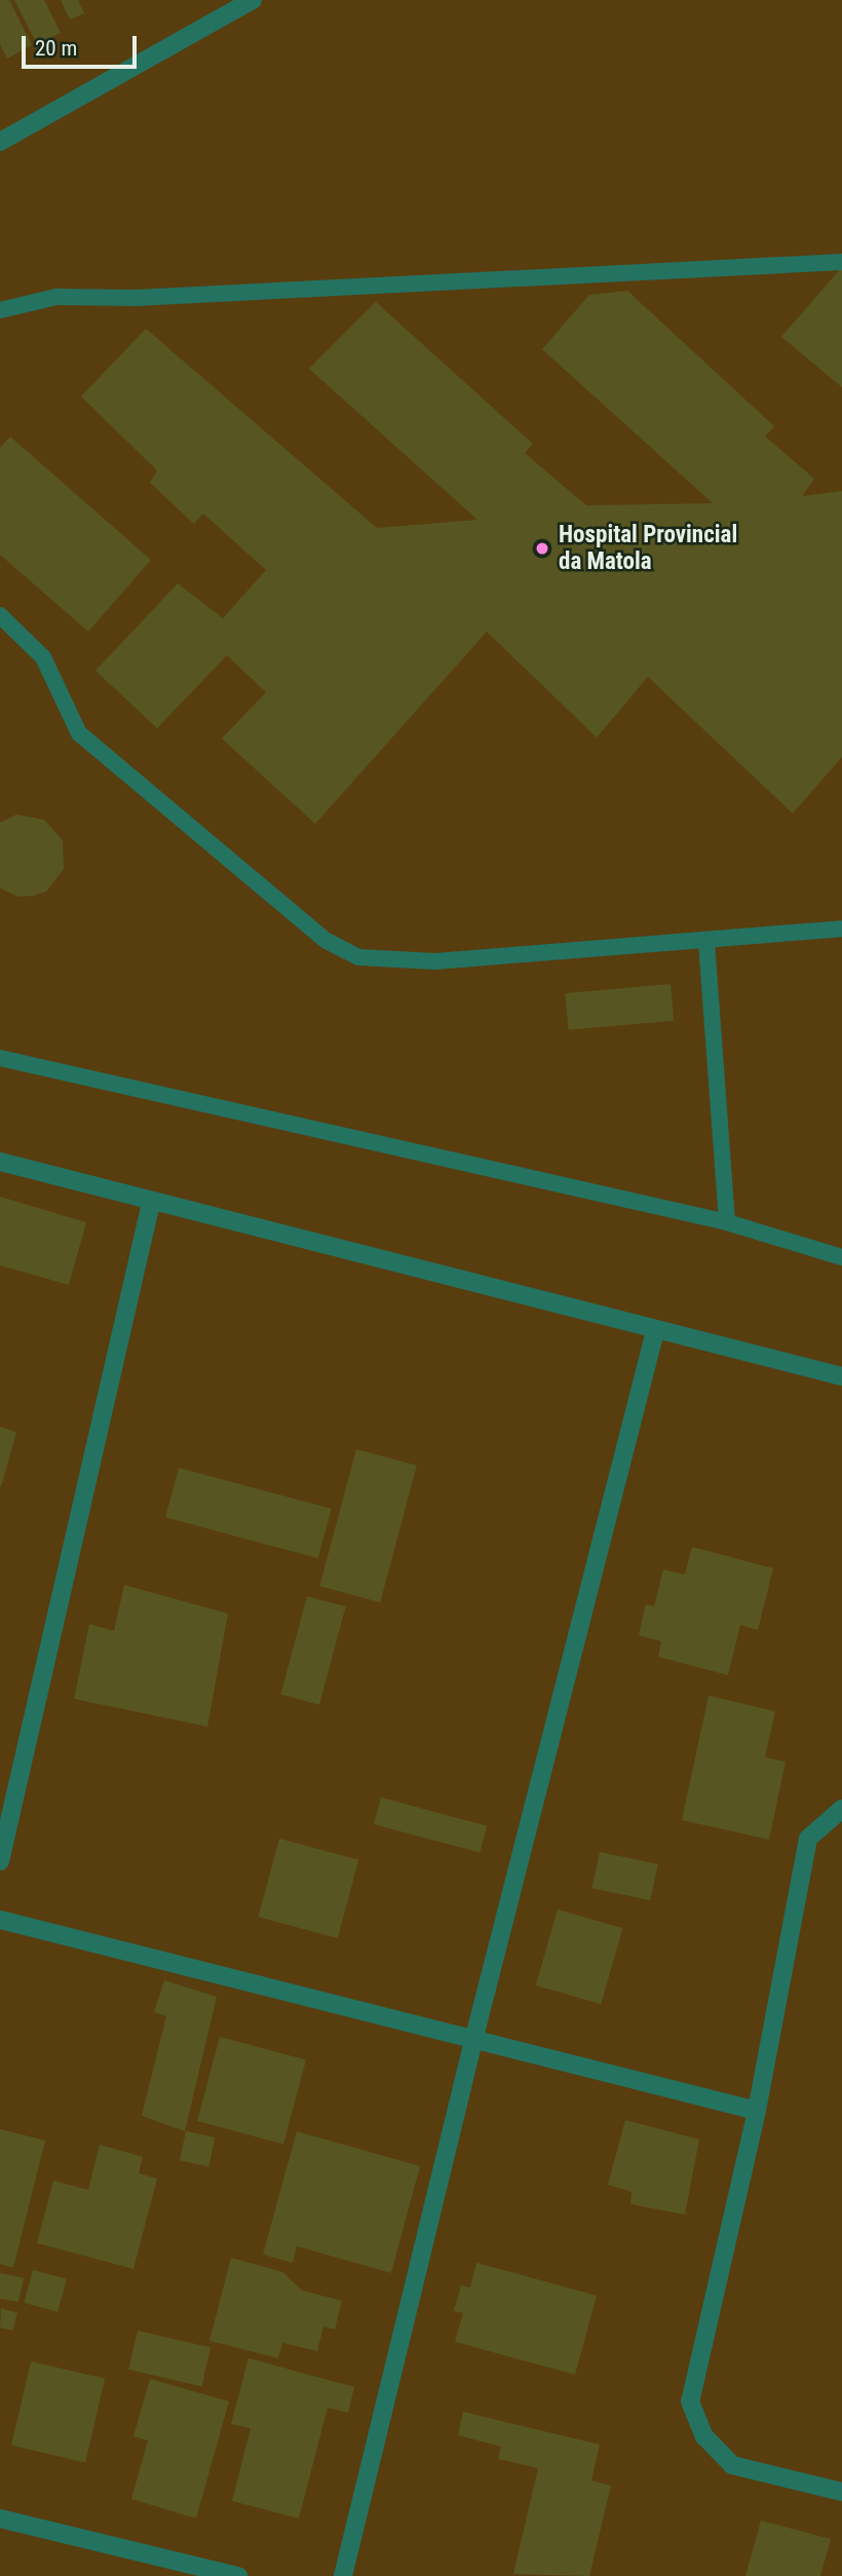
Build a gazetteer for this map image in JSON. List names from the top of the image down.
{
  "places": ["Hospital Provincial da Matola"],
  "scale_bar": "20 m"
}
